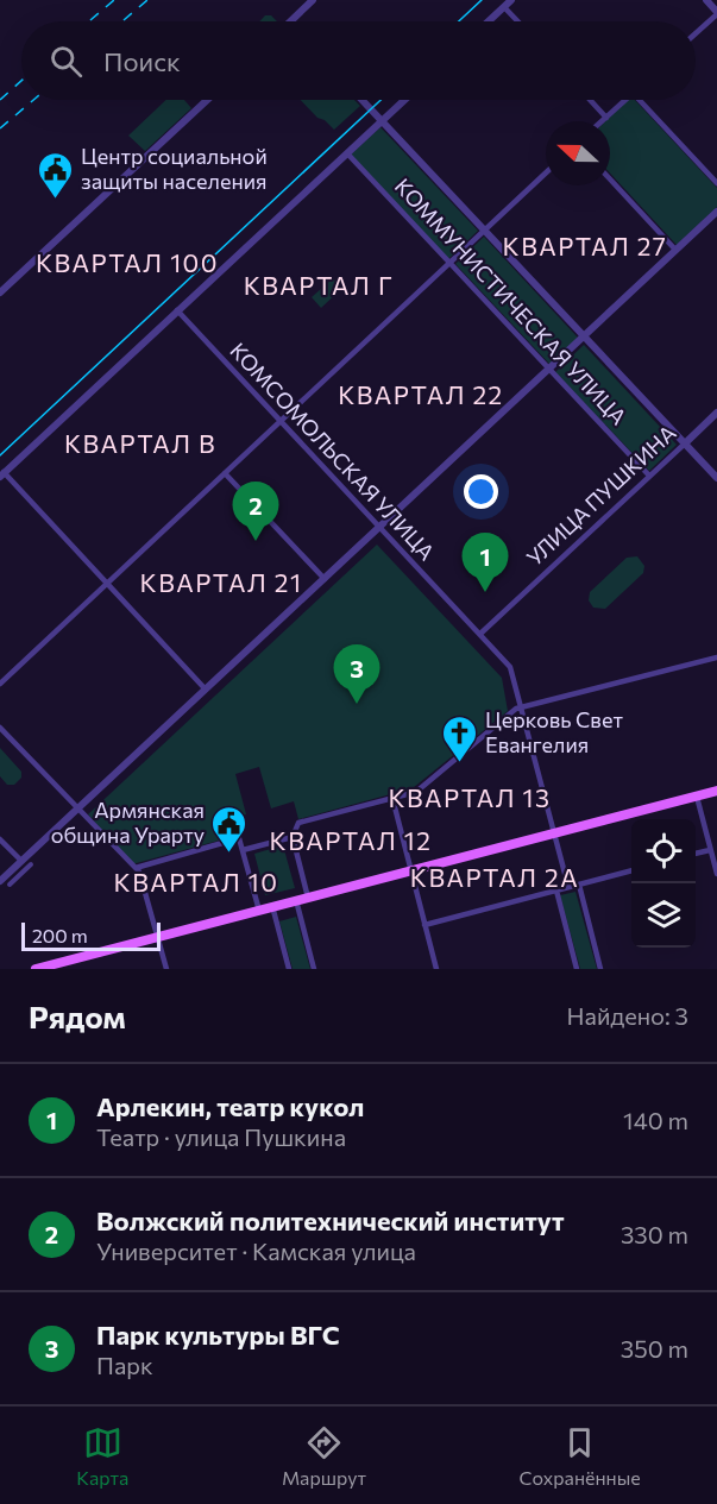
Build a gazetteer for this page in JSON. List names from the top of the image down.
{
  "streets": {
    "street": ["КОММУНИСТИЧЕСКАЯ УЛИЦА", "КОМСОМОЛЬСКАЯ УЛИЦА", "УЛИЦА ПУШКИНА"]
  },
  "crossings": [
    ["КОММУНИСТИЧЕСКАЯ УЛИЦА", "УЛИЦА ПУШКИНА"],
    ["КОМСОМОЛЬСКАЯ УЛИЦА", "УЛИЦА ПУШКИНА"]
  ],
  "districts": [
    "КВАРТАЛ 27",
    "КВАРТАЛ 100",
    "КВАРТАЛ Г",
    "КВАРТАЛ 22",
    "КВАРТАЛ В",
    "КВАРТАЛ 21",
    "КВАРТАЛ 13",
    "КВАРТАЛ 12",
    "КВАРТАЛ 2А",
    "КВАРТАЛ 10"
  ],
  "places": {
    "public building": ["Центр социальной защиты населения", "Армянская община Урарту"],
    "church": ["Церковь Свет Евангелия"]
  },
  "scale_bar": "200 m",
  "north": "left",
  "page": {
    "search": "Поиск",
    "pins": ["2", "1", "3"],
    "scale": "200 m",
    "heading": ["Рядом", "Найдено: 3"],
    "list": [
      {
        "mark": "1",
        "name": "Арлекин, театр кукол",
        "note": "Театр · улица Пушкина",
        "value": "140 m"
      },
      {
        "mark": "2",
        "name": "Волжский политехнический институт",
        "note": "Университет · Камская улица",
        "value": "330 m"
      },
      {
        "mark": "3",
        "name": "Парк культуры ВГС",
        "note": "Парк",
        "value": "350 m"
      }
    ],
    "nav": ["Карта", "Маршрут", "Сохранённые"]
  }
}
